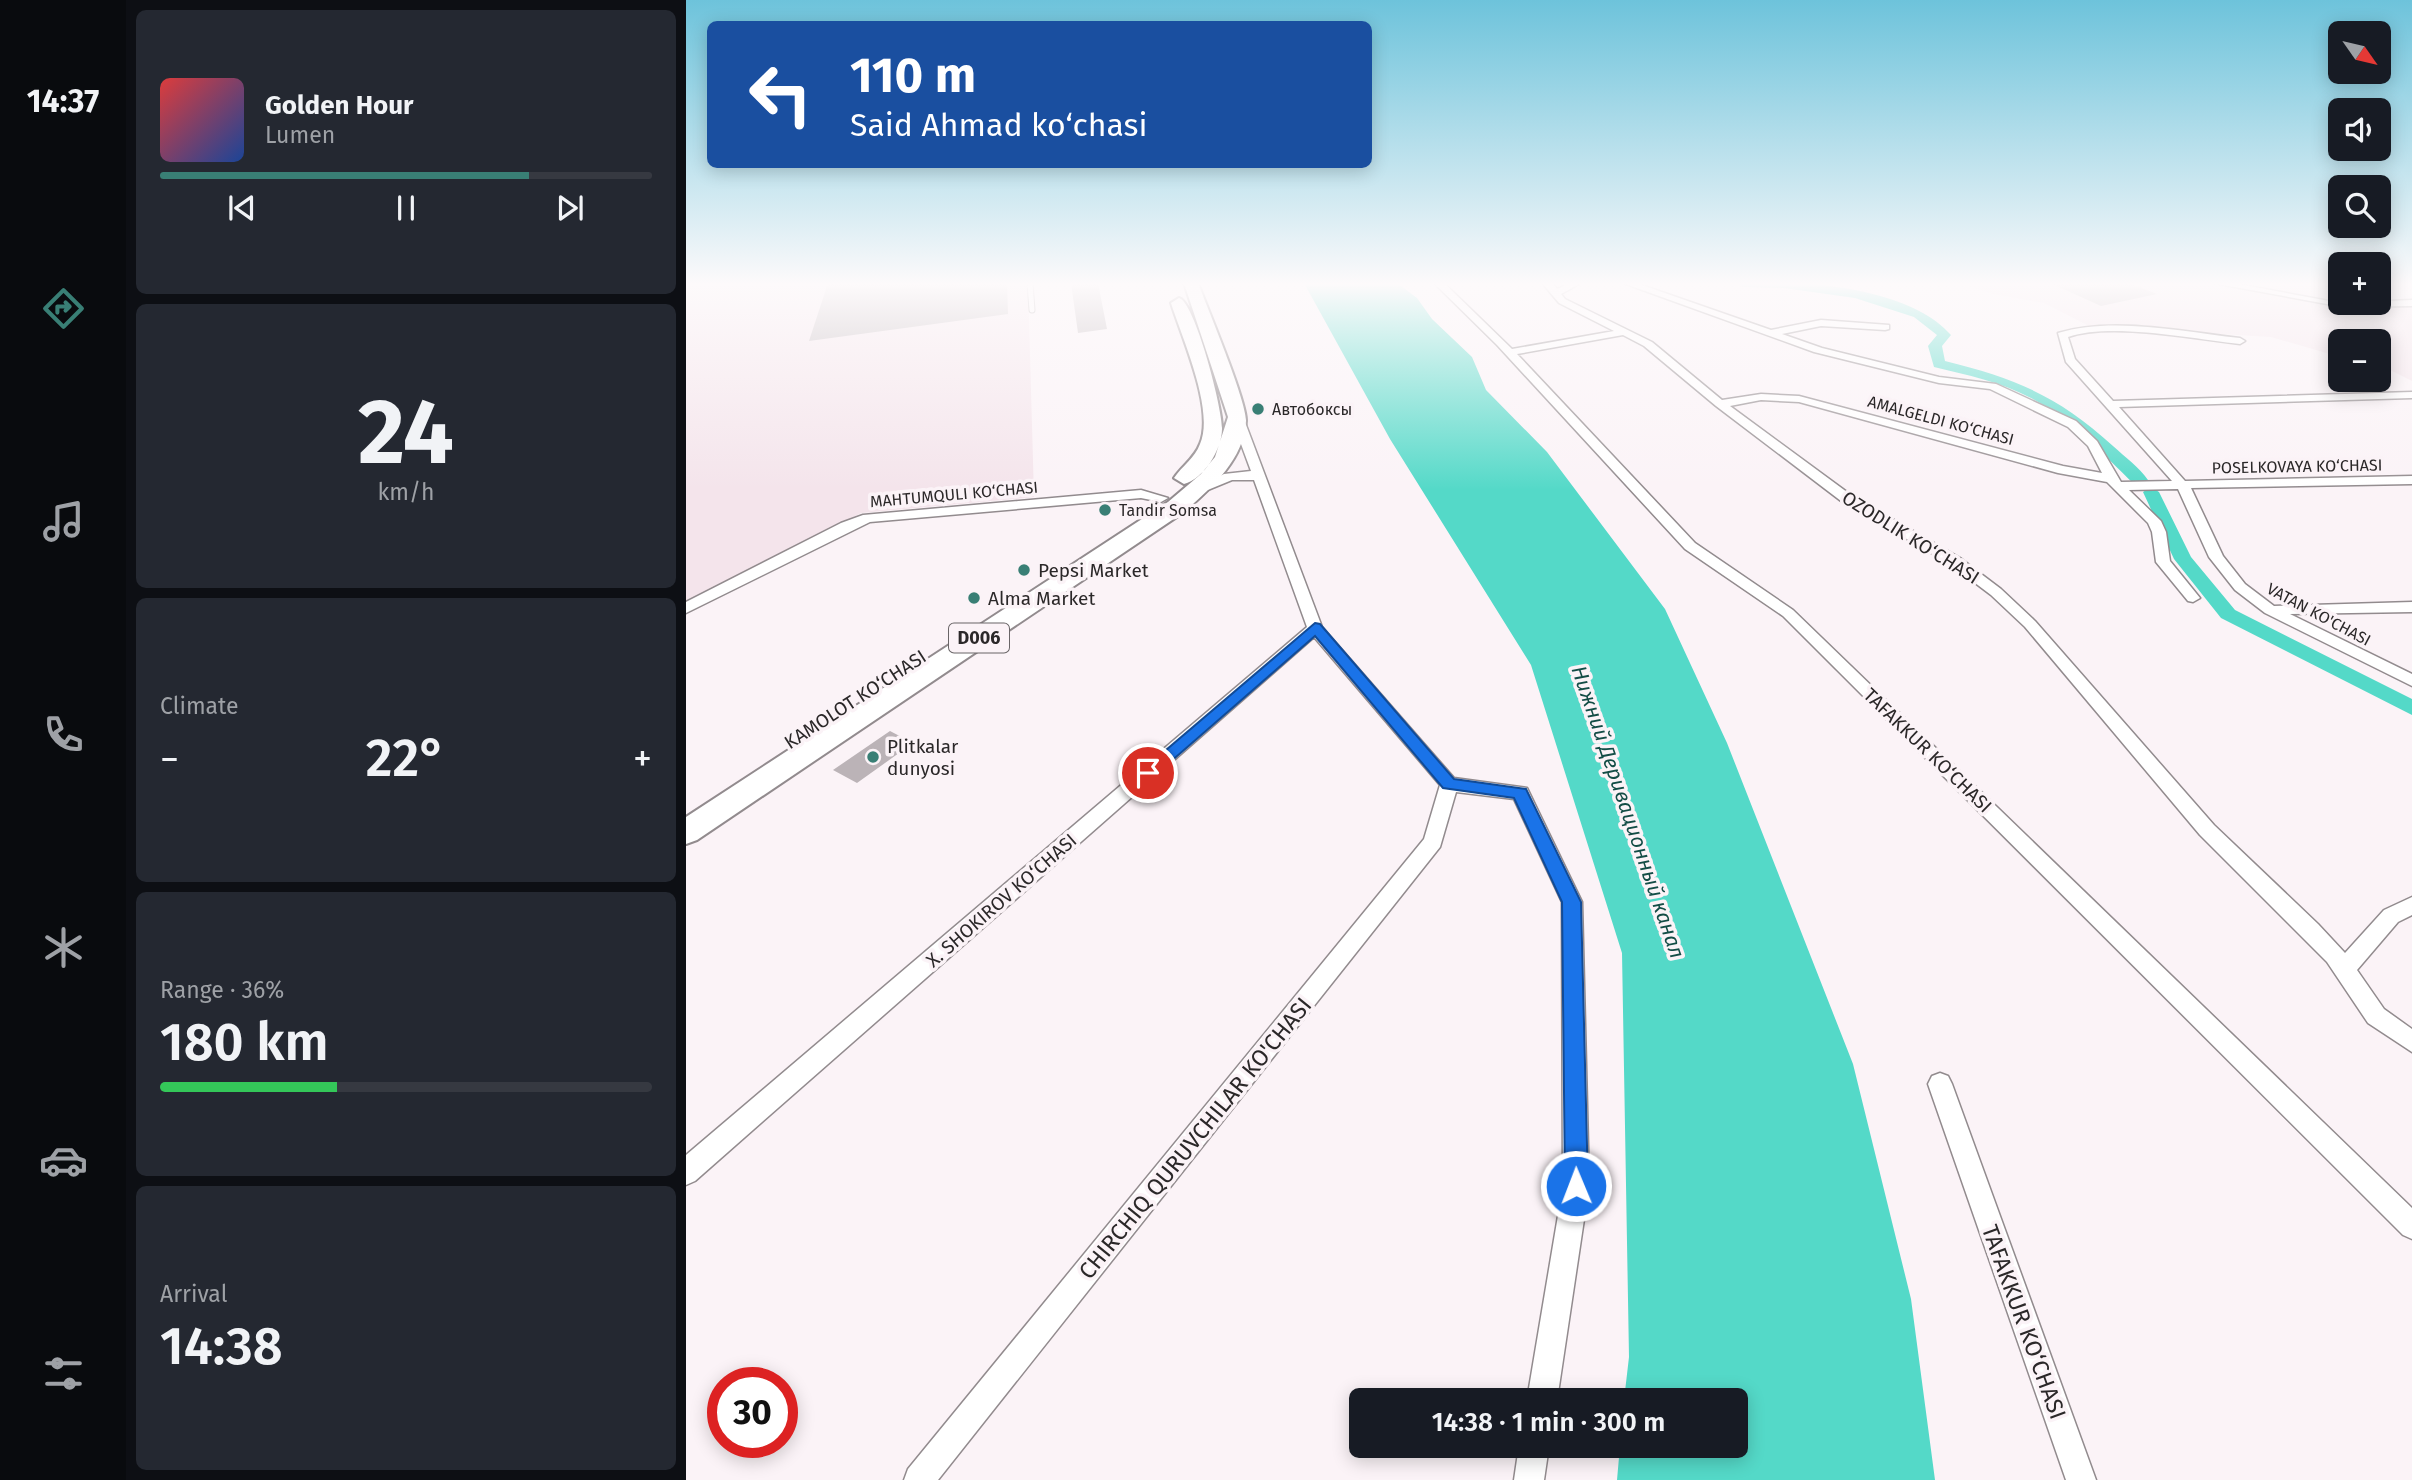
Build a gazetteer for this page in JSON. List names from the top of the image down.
{
  "streets": {
    "main road": ["D006", "KAMOLOT KO‘CHASI"],
    "street": [
      "AMALGELDI KO‘CHASI",
      "POSELKOVAYA KO‘CHASI",
      "MAHTUMQULI KO‘CHASI",
      "OZODLIK KO‘CHASI",
      "VATAN KO'CHASI",
      "TAFAKKUR KO‘CHASI",
      "X. SHOKIROV KO‘CHASI",
      "CHIRCHIQ QURUVCHILAR KO'CHASI"
    ]
  },
  "crossings": [
    ["AMALGELDI KO‘CHASI", "POSELKOVAYA KO‘CHASI"],
    ["AMALGELDI KO‘CHASI", "OZODLIK KO‘CHASI"],
    ["POSELKOVAYA KO‘CHASI", "VATAN KO'CHASI"],
    ["MAHTUMQULI KO‘CHASI", "KAMOLOT KO‘CHASI"],
    ["D006", "KAMOLOT KO‘CHASI"]
  ],
  "water": ["Нижний Деривационный канал"],
  "places": [
    "Автобоксы",
    "Tandir Somsa",
    "Pepsi Market",
    "Alma Market",
    "Plitkalar dunyosi"
  ],
  "north": "bottom right",
  "page": {
    "tabs": "14:37",
    "map_buttons": ["+", "−"],
    "turn": ["110 m", "Said Ahmad ko‘chasi"],
    "song": ["Golden Hour", "Lumen"],
    "tile": [
      ["24", "km/h"],
      "Climate",
      ["Range · 36%", "180 km"],
      ["Arrival", "14:38"]
    ],
    "heat": ["−", "22°", "+"],
    "limit": "30",
    "trip": "14:38 · 1 min · 300 m"
  }
}
